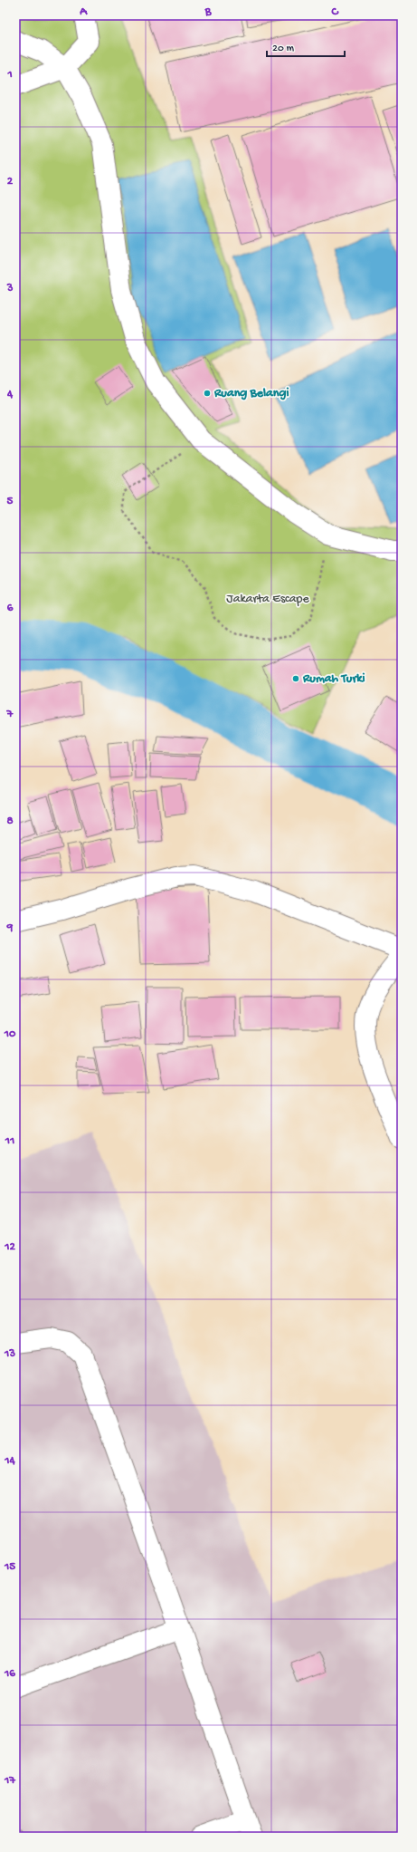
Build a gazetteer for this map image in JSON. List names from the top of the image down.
{
  "parks": ["Jakarta Escape"],
  "places": ["Ruang Belangi", "Rumah Turki"],
  "scale_bar": "20 m",
  "grid": {
    "columns": ["A", "B", "C"],
    "rows": [
      "1",
      "2",
      "3",
      "4",
      "5",
      "6",
      "7",
      "8",
      "9",
      "10",
      "11",
      "12",
      "13",
      "14",
      "15",
      "16",
      "17"
    ]
  }
}
